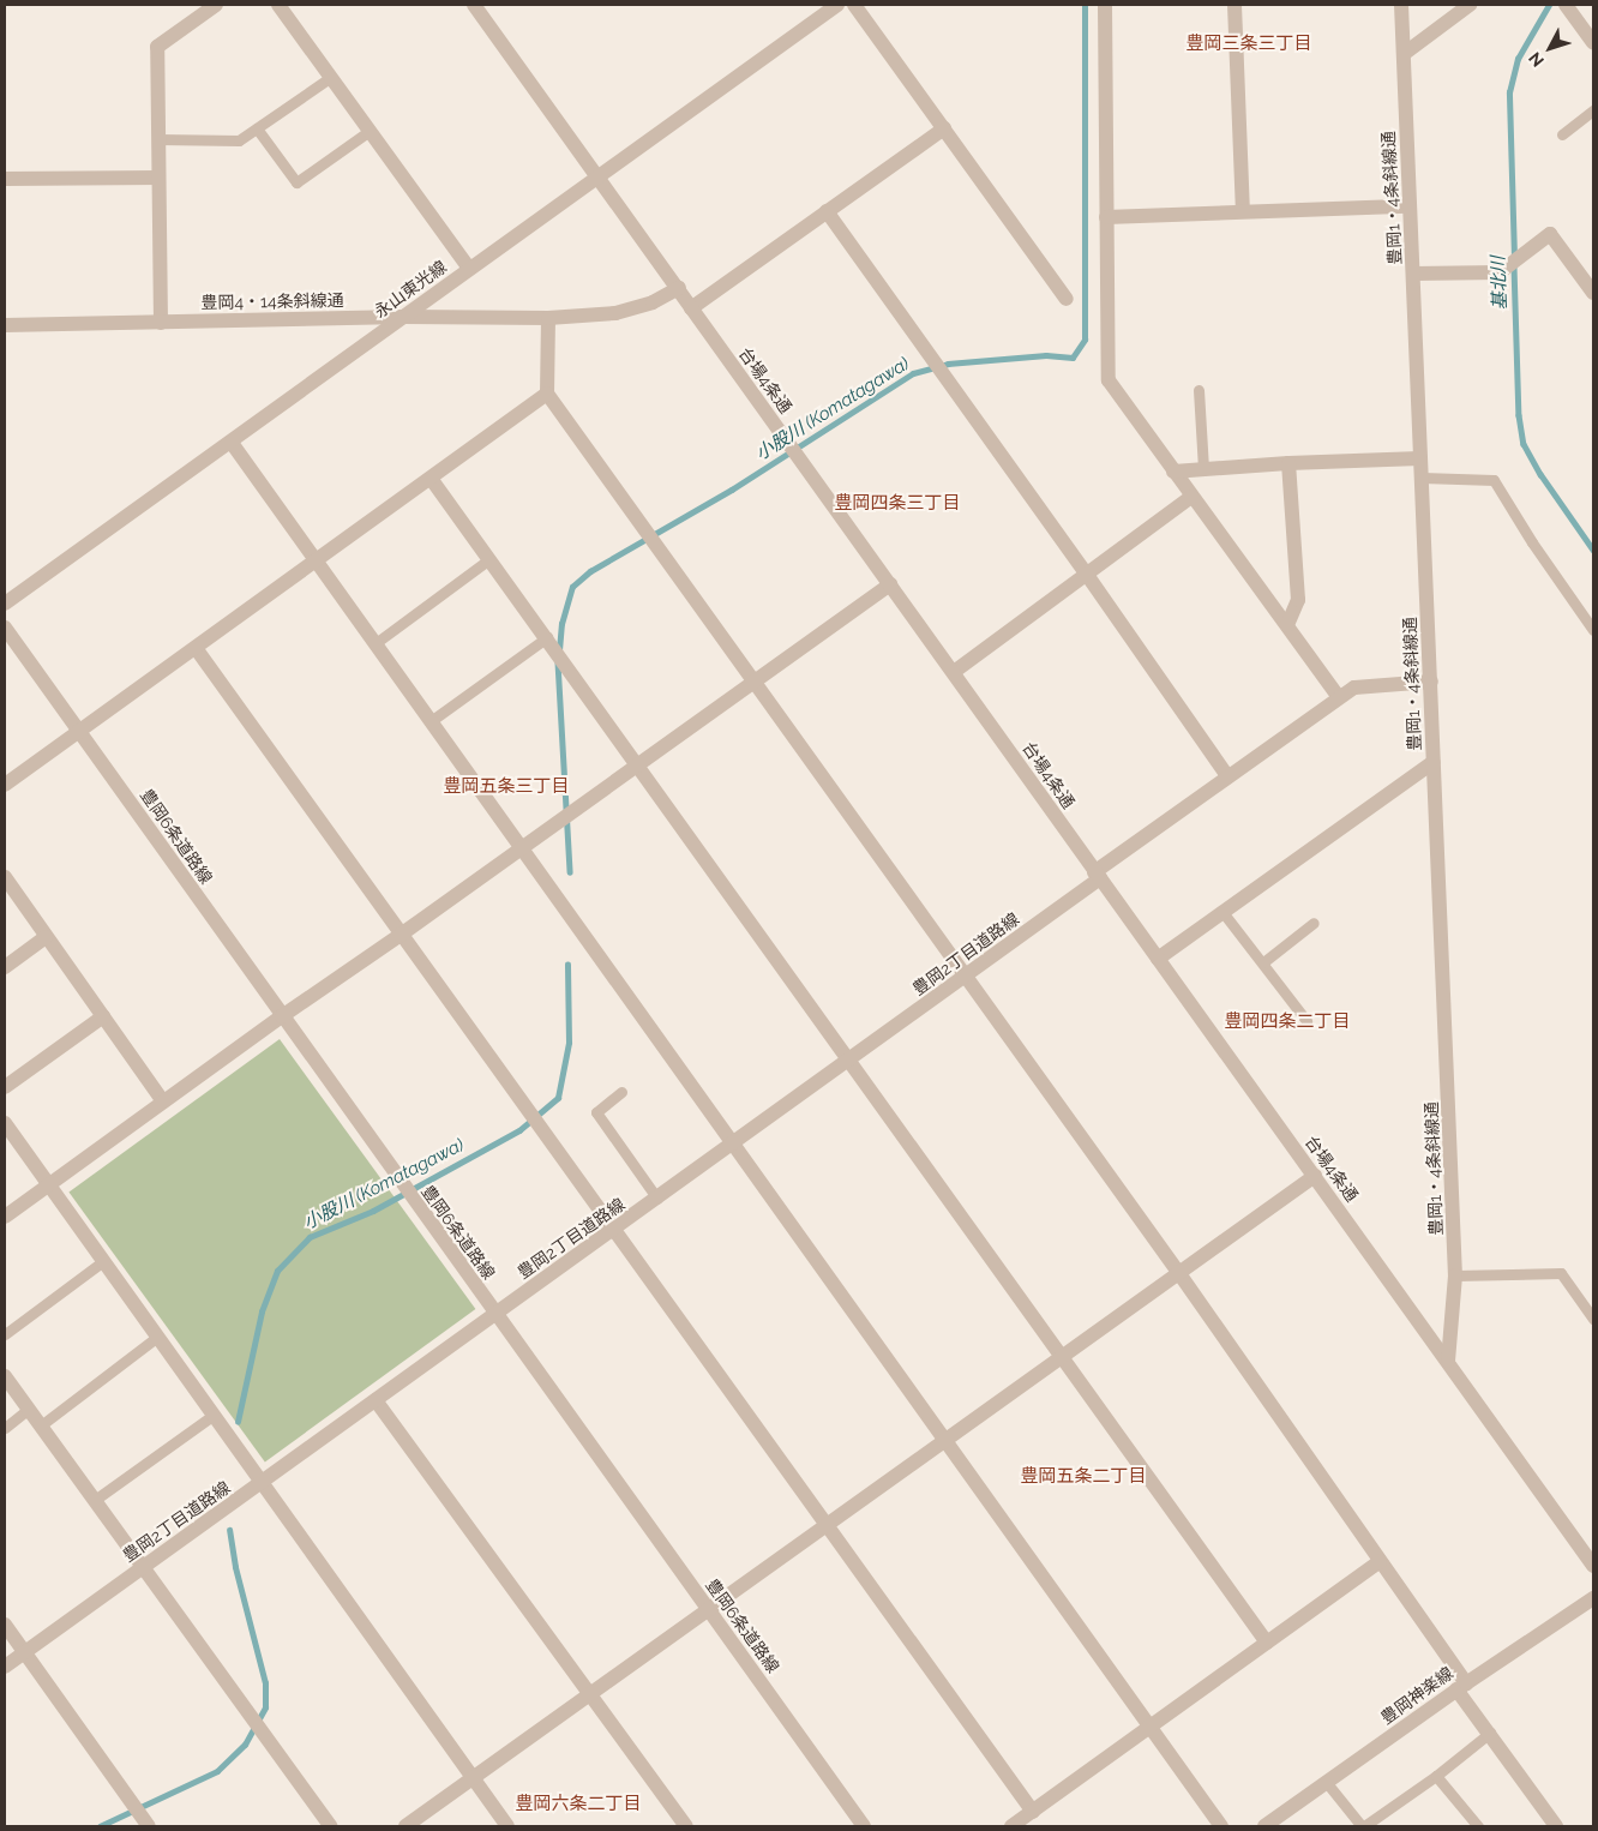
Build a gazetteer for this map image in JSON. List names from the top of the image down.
{
  "streets": {
    "street": [
      "豊岡1・4条斜線通",
      "永山東光線",
      "豊岡4・14条斜線通",
      "台場4条通",
      "豊岡6条道路線",
      "豊岡2丁目道路線",
      "豊岡神楽線"
    ]
  },
  "crossings": [
    ["豊岡1・4条斜線通", "台場4条通"],
    ["豊岡1・4条斜線通", "豊岡2丁目道路線"],
    ["永山東光線", "豊岡4・14条斜線通"],
    ["永山東光線", "台場4条通"],
    ["豊岡4・14条斜線通", "台場4条通"],
    ["台場4条通", "豊岡2丁目道路線"],
    ["豊岡6条道路線", "豊岡2丁目道路線"]
  ],
  "districts": [
    "豊岡三条三丁目",
    "豊岡四条三丁目",
    "豊岡五条三丁目",
    "豊岡四条二丁目",
    "豊岡五条二丁目",
    "豊岡六条二丁目"
  ],
  "water": ["基北川", "小股川 (Komatagawa)"],
  "north": "bottom left"
}
